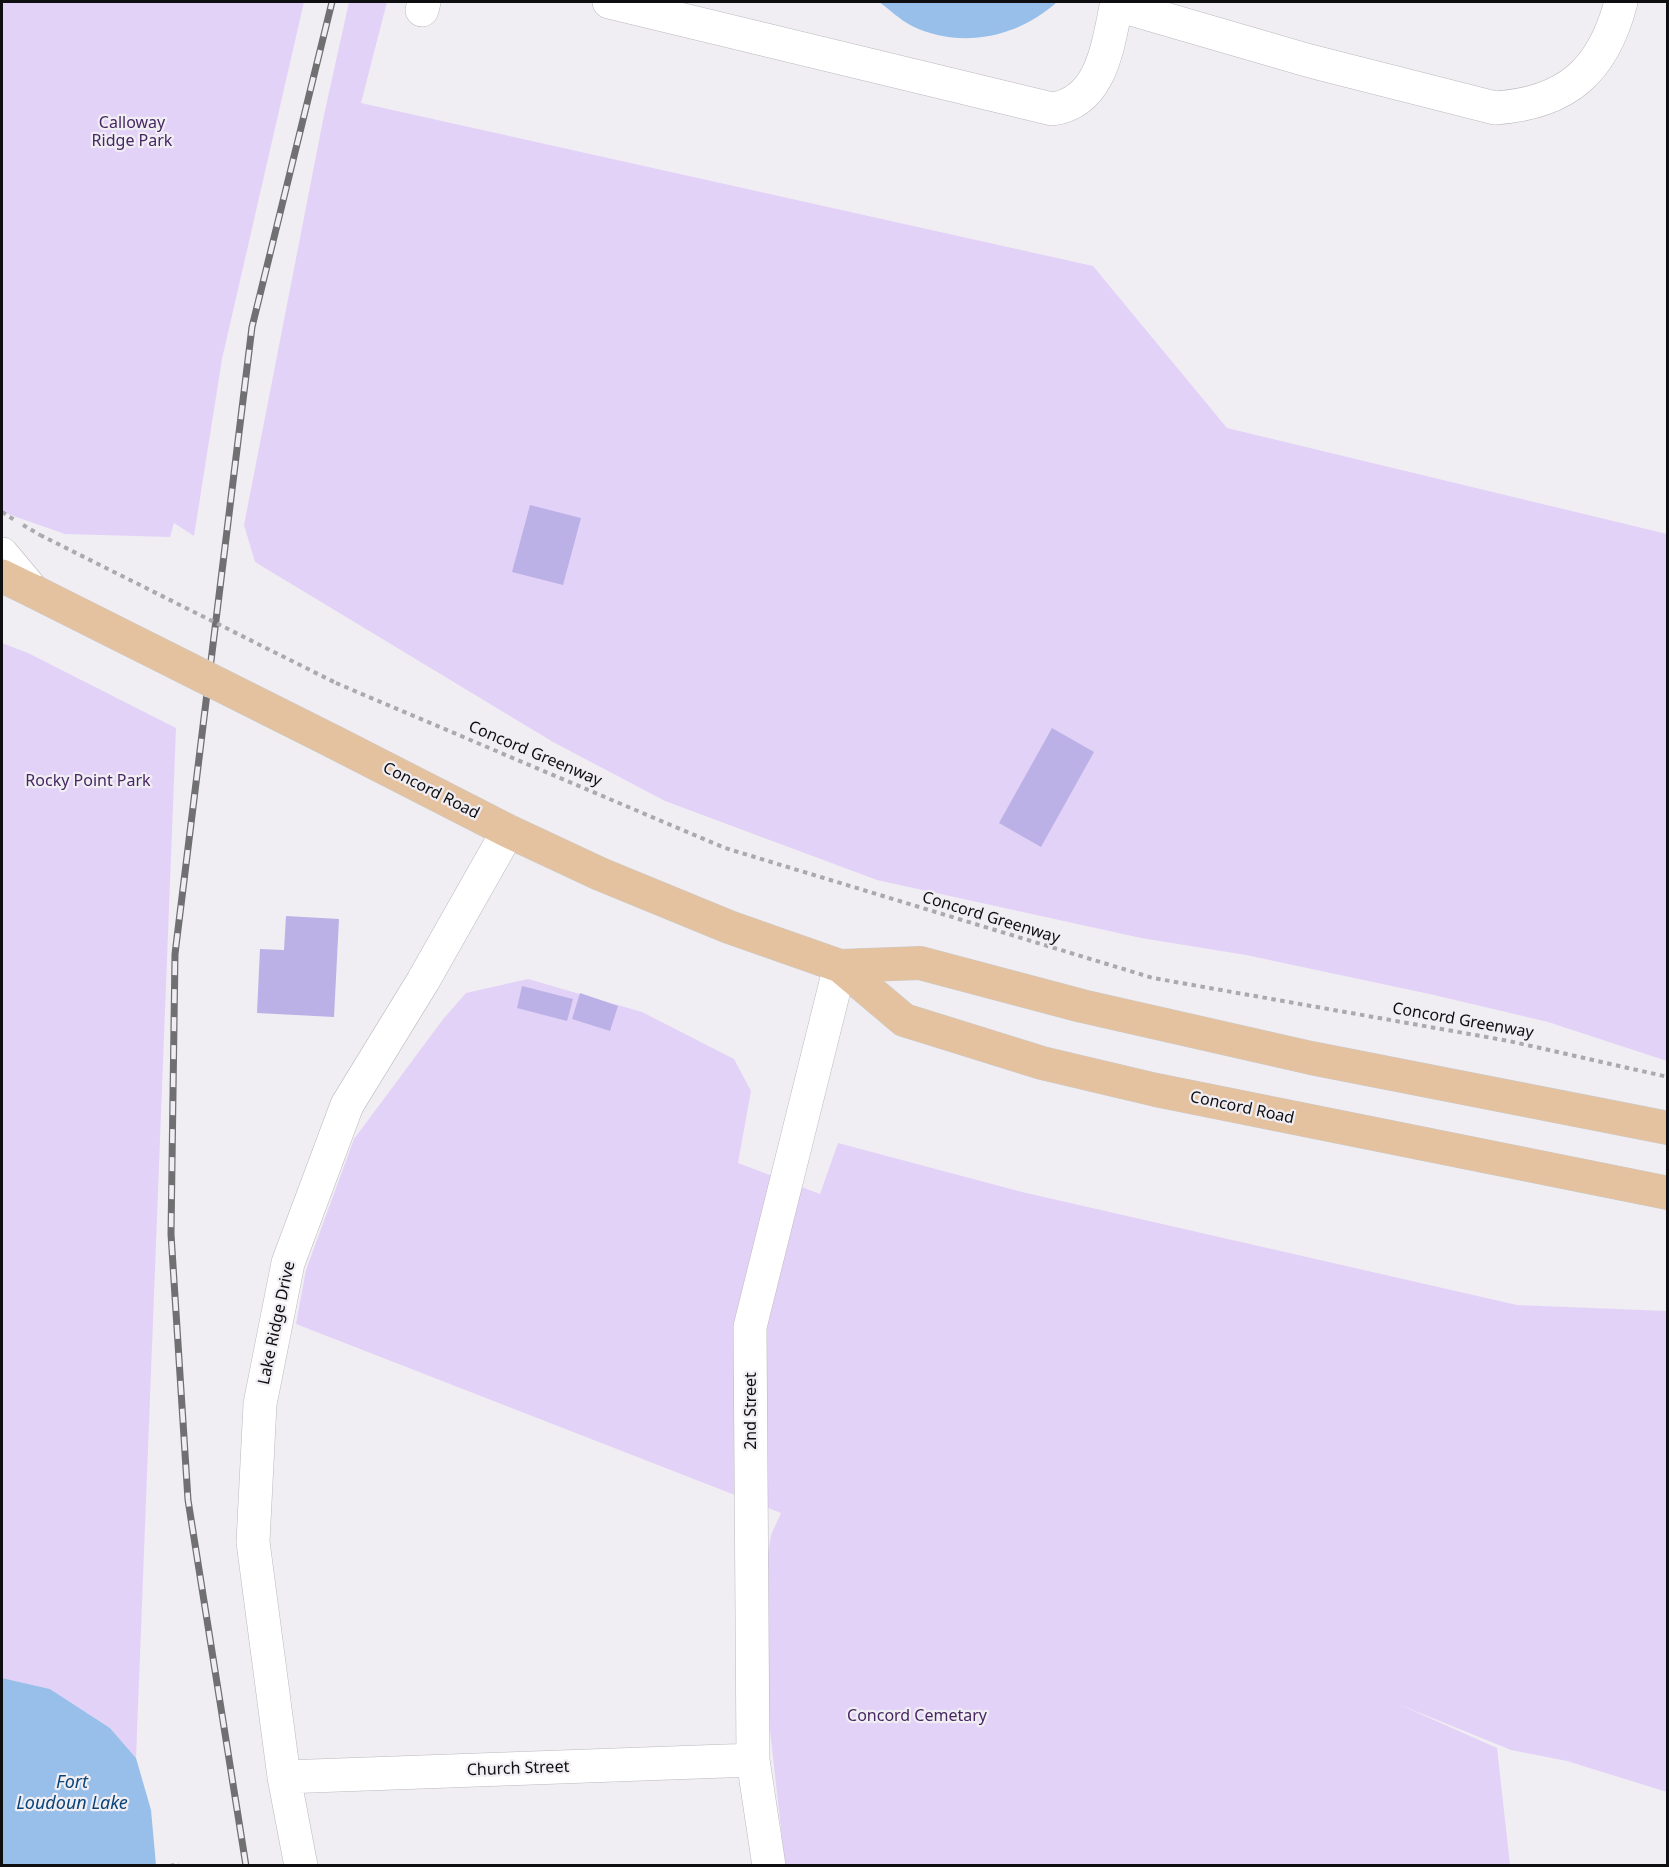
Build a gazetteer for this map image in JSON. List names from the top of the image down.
{
  "streets": {
    "main road": ["Concord Road"],
    "street": ["Lake Ridge Drive", "2nd Street", "Church Street"],
    "path": ["Concord Greenway"]
  },
  "crossings": [
    ["Concord Road", "Lake Ridge Drive"],
    ["Concord Road", "2nd Street"],
    ["Lake Ridge Drive", "Church Street"],
    ["2nd Street", "Church Street"]
  ],
  "water": ["Fort Loudoun Lake"],
  "parks": ["Calloway Ridge Park", "Rocky Point Park", "Concord Cemetary"]
}
